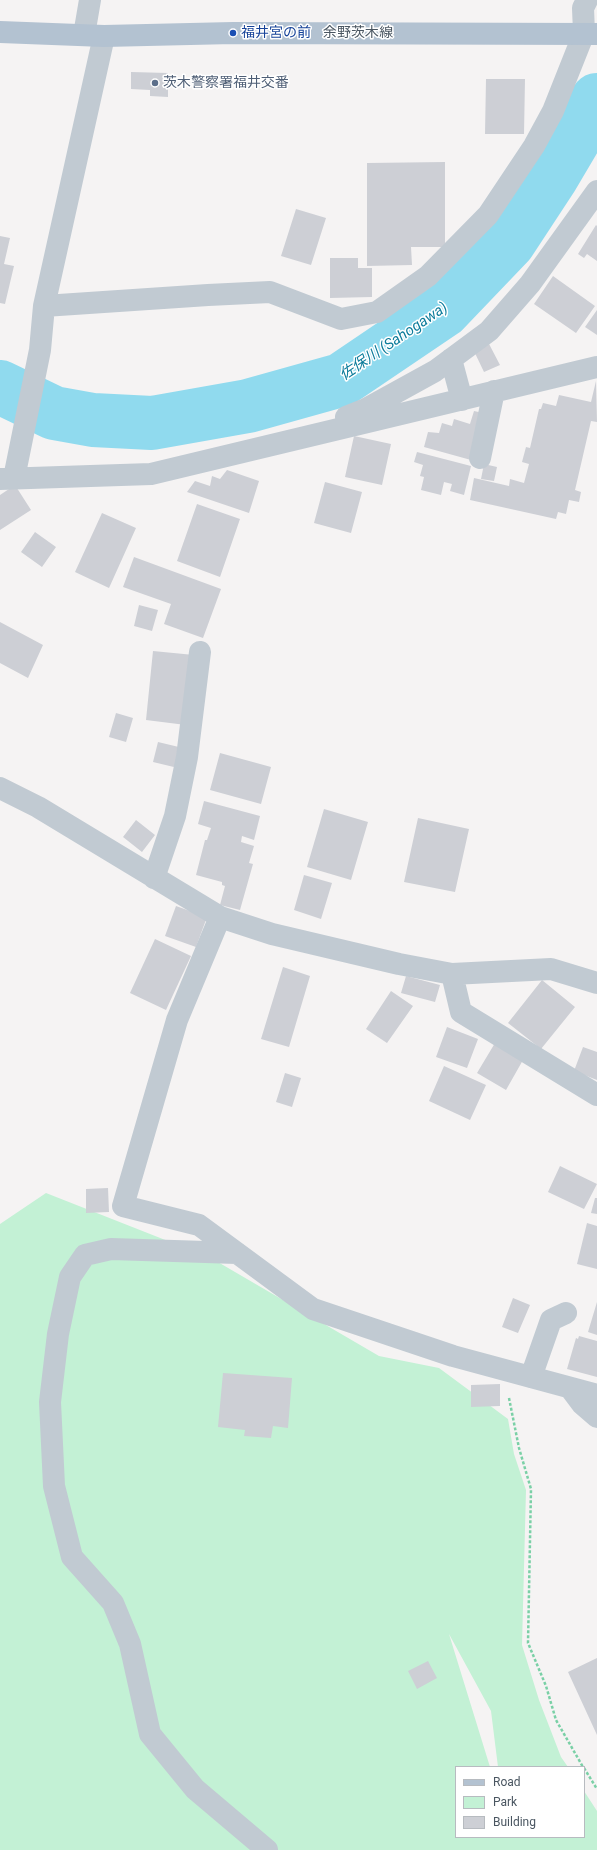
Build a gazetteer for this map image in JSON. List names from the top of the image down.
{
  "streets": {
    "main road": ["余野茨木線"]
  },
  "water": ["佐保川 (Sahogawa)"],
  "places": ["福井宮の前", "茨木警察署福井交番"],
  "legend": ["Road", "Park", "Building"]
}
